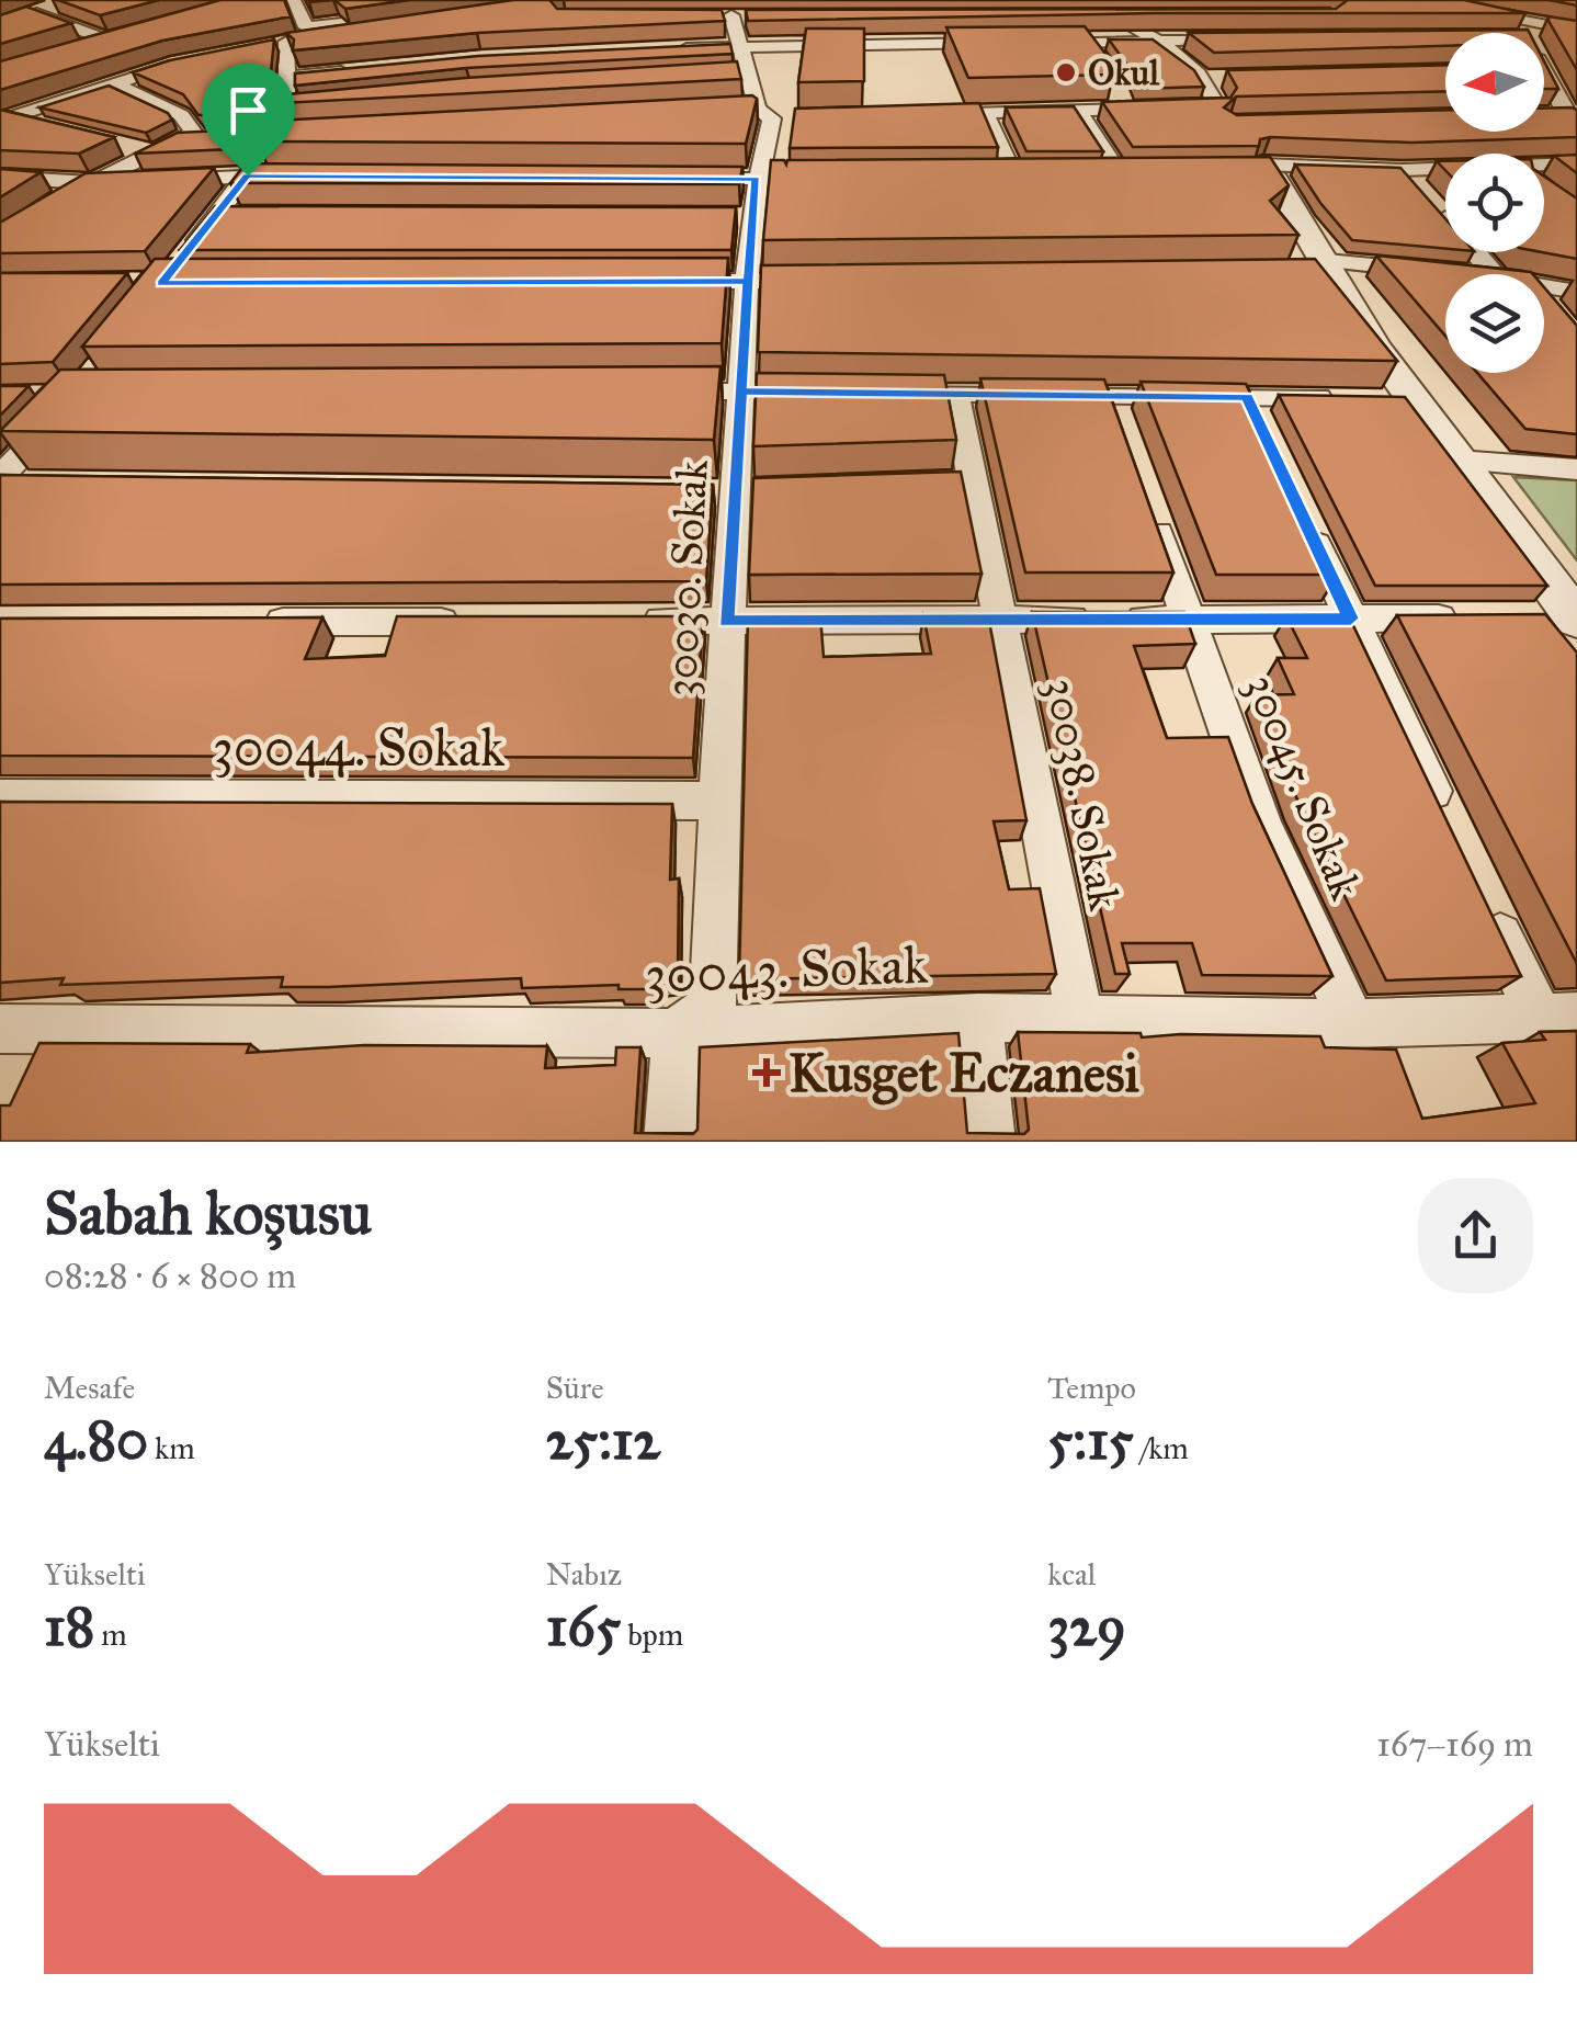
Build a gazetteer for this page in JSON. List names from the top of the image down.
{
  "streets": {
    "street": [
      "30030. Sokak",
      "30044. Sokak",
      "30045. Sokak",
      "30038. Sokak",
      "30043. Sokak"
    ]
  },
  "crossings": [
    ["30030. Sokak", "30044. Sokak"],
    ["30030. Sokak", "30043. Sokak"],
    ["30045. Sokak", "30043. Sokak"],
    ["30038. Sokak", "30043. Sokak"]
  ],
  "places": {
    "other": ["Okul"],
    "health": ["Kusget Eczanesi"]
  },
  "north": "left",
  "page": {
    "heading": ["Sabah koşusu", "08:28 · 6 × 800 m"],
    "stats": [
      ["Mesafe", "4.80 km"],
      ["Süre", "25:12"],
      ["Tempo", "5:15 /km"],
      ["Yükselti", "18 m"],
      ["Nabız", "165 bpm"],
      ["kcal", "329"]
    ],
    "chart": ["Yükselti", "167–169 m"]
  }
}
